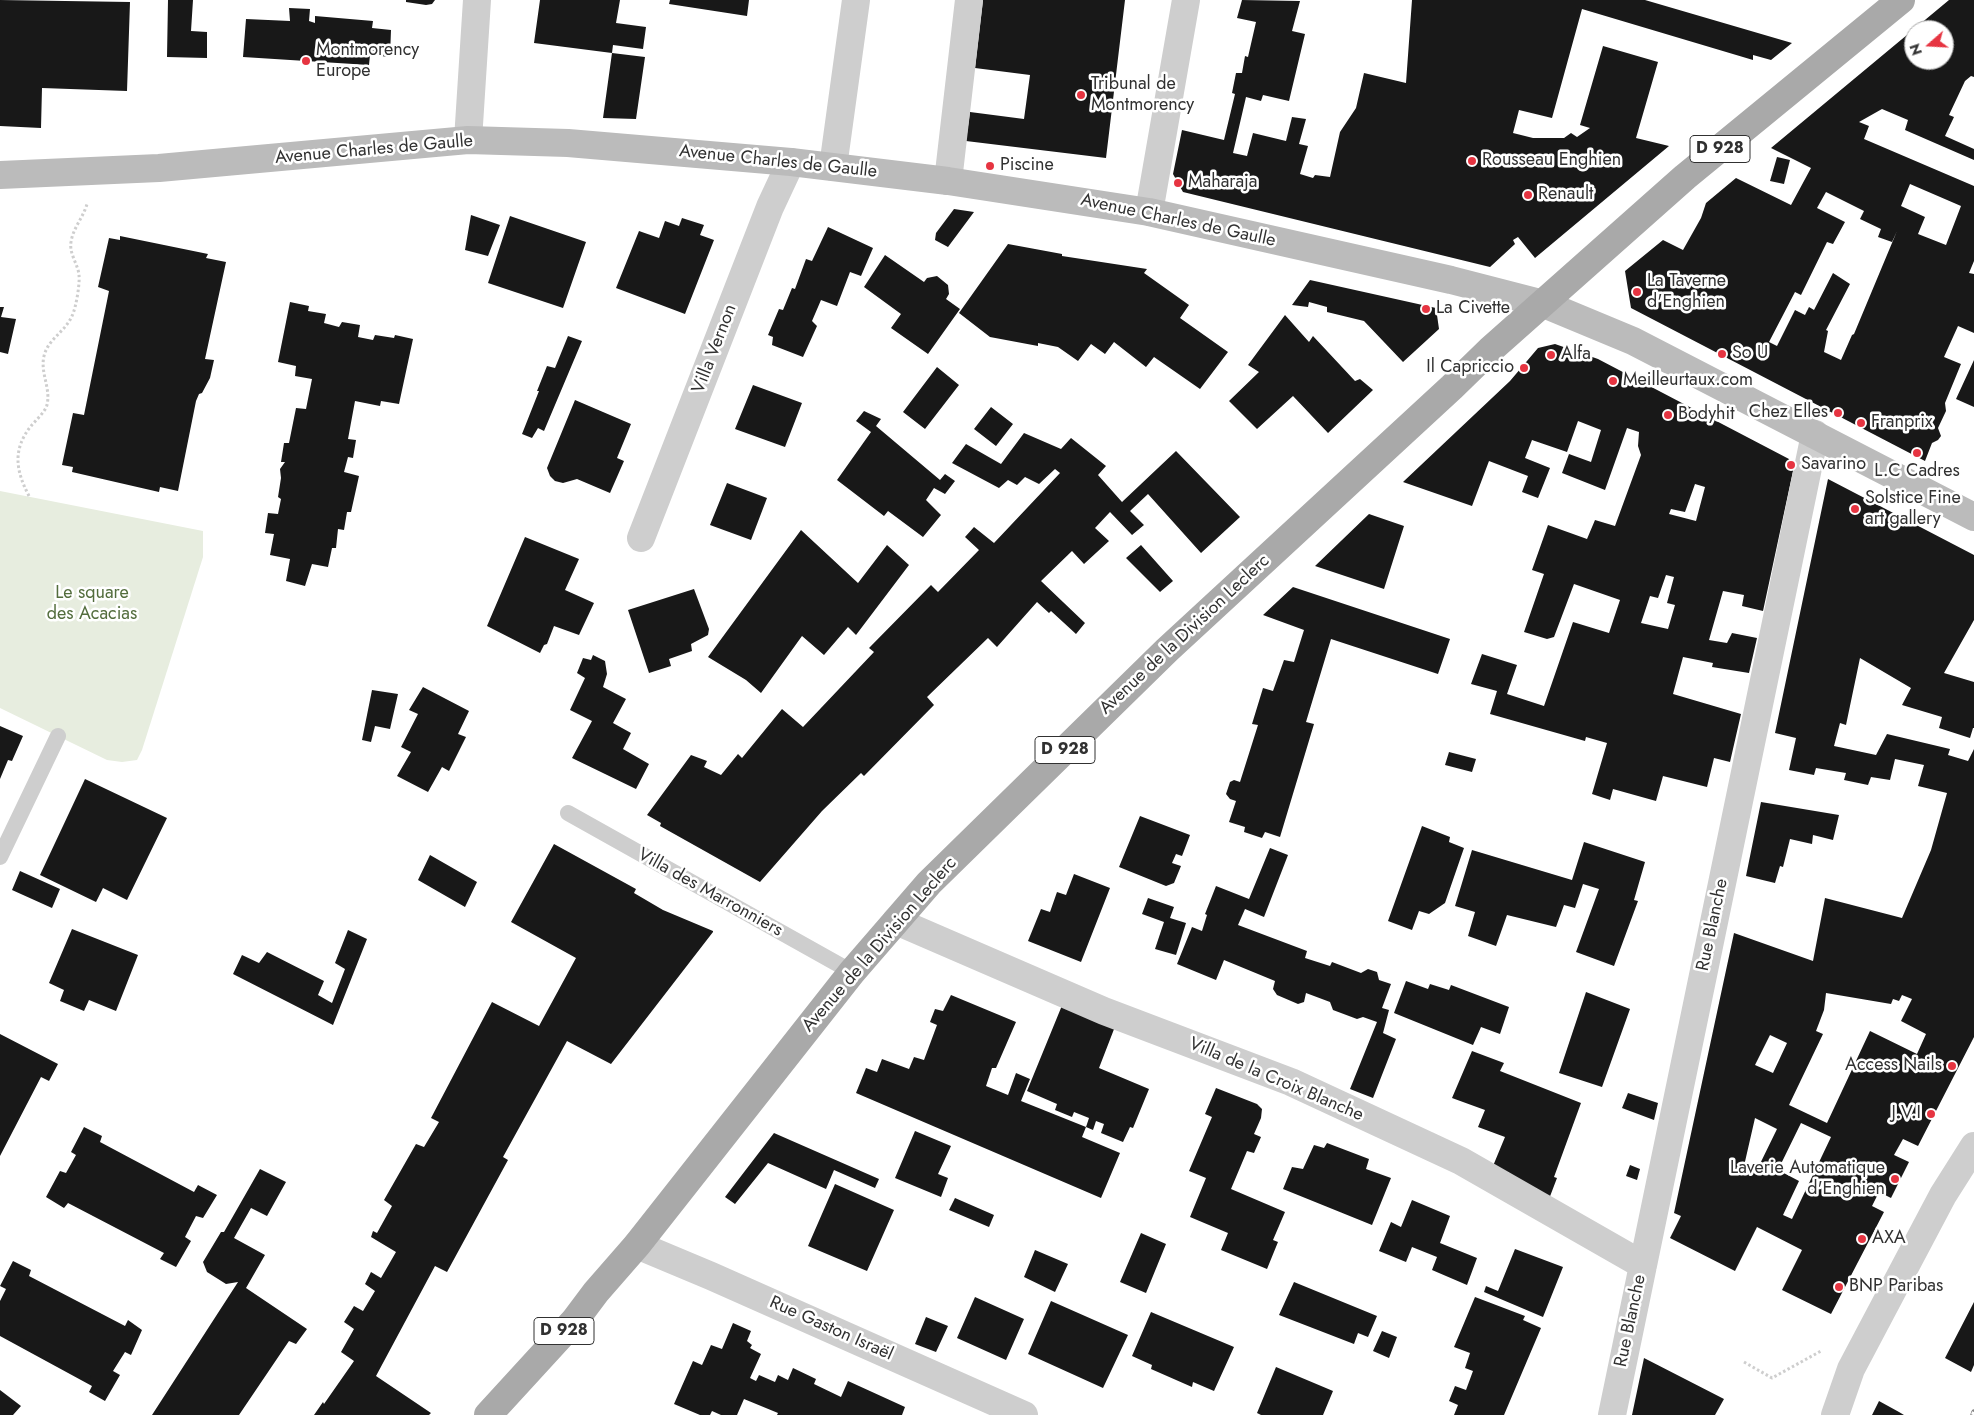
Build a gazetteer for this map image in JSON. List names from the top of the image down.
{
  "streets": {
    "main road": ["D 928", "Avenue Charles de Gaulle", "Avenue de la Division Leclerc"],
    "street": [
      "Villa Vernon",
      "Rue Blanche",
      "Villa de la Croix Blanche",
      "Rue Gaston Israël"
    ],
    "lane": ["Villa des Marronniers"]
  },
  "crossings": [
    ["Avenue Charles de Gaulle", "Villa Vernon"],
    ["Avenue Charles de Gaulle", "Avenue de la Division Leclerc"],
    ["Avenue Charles de Gaulle", "Rue Blanche"],
    ["Avenue de la Division Leclerc", "Villa des Marronniers"],
    ["Avenue de la Division Leclerc", "Villa de la Croix Blanche"],
    ["Avenue de la Division Leclerc", "Rue Gaston Israël"],
    ["Rue Blanche", "Villa de la Croix Blanche"]
  ],
  "parks": ["Le square des Acacias"],
  "places": [
    "Montmorency Europe",
    "Tribunal de Montmorency",
    "Rousseau Enghien",
    "Piscine",
    "Maharaja",
    "Renault",
    "La Taverne d'Enghien",
    "La Civette",
    "So U",
    "Alfa",
    "Il Capriccio",
    "Meilleurtaux.com",
    "Chez Elles",
    "Bodyhit",
    "Franprix",
    "L.C Cadres",
    "Savarino",
    "Solstice Fine art gallery",
    "Access Nails",
    "J.V.I",
    "Laverie Automatique d'Enghien",
    "AXA",
    "BNP Paribas"
  ],
  "north": "left"
}
